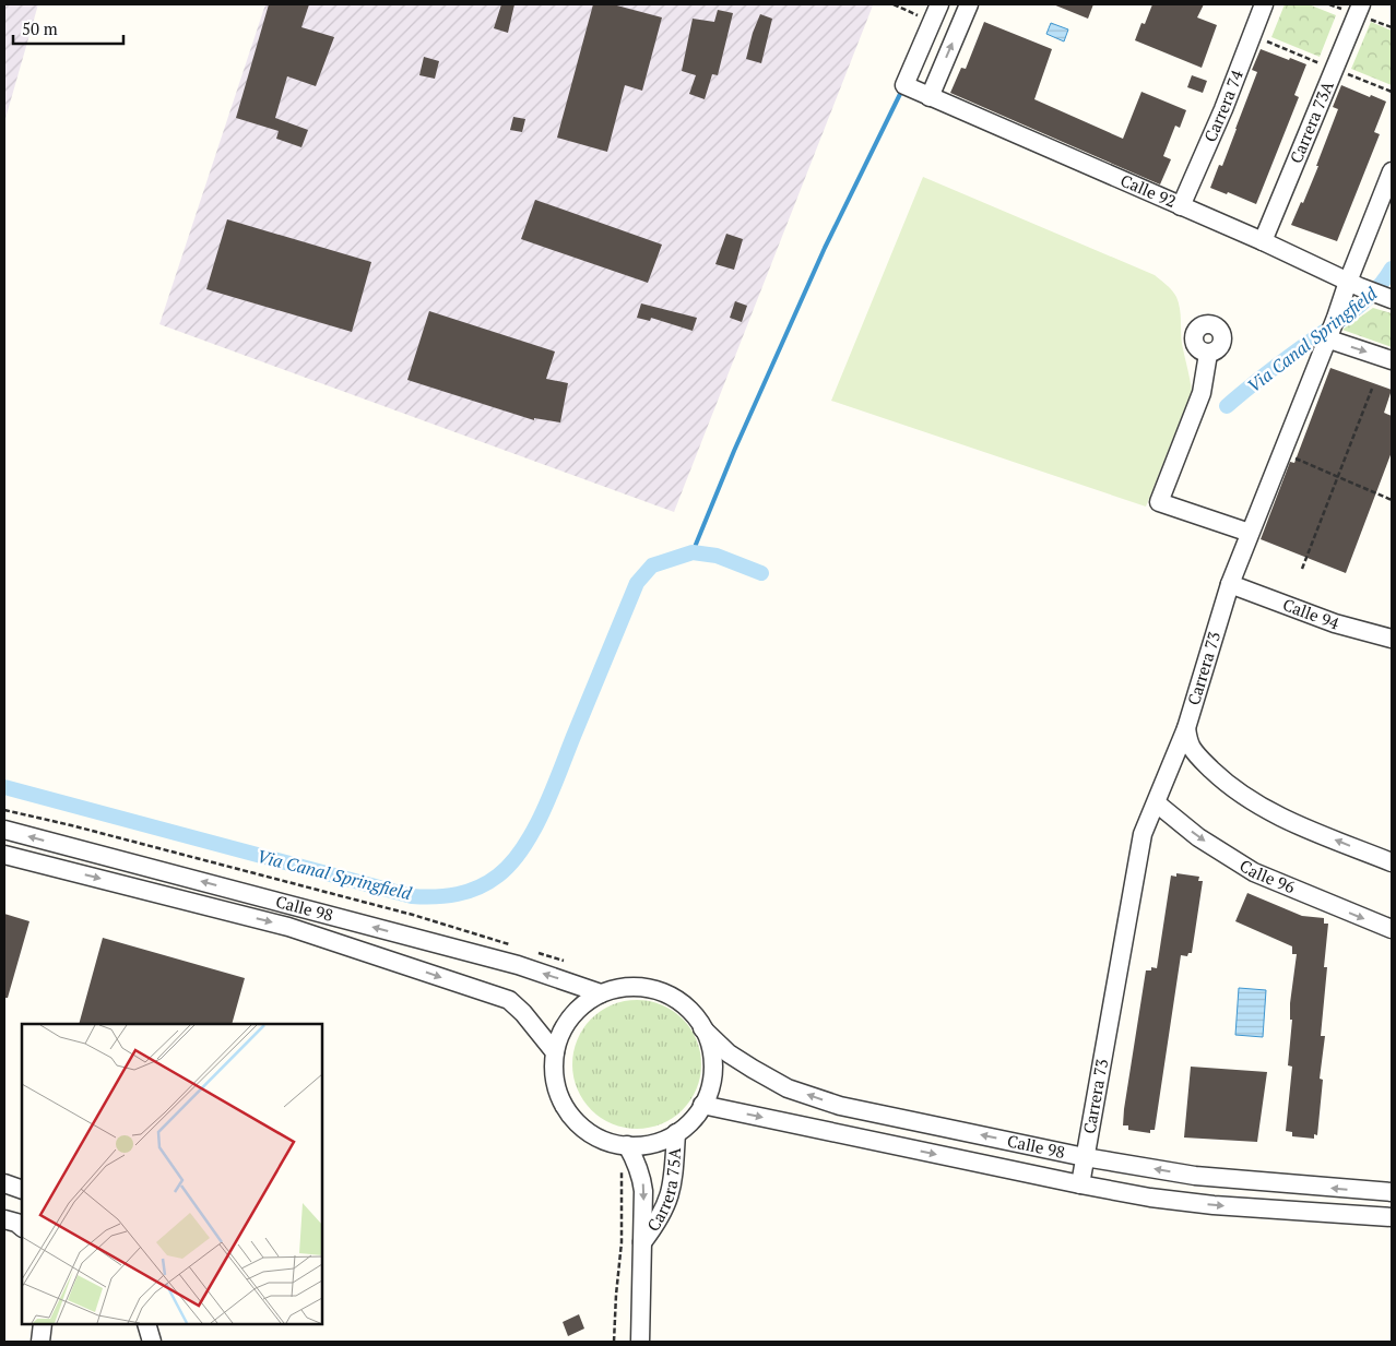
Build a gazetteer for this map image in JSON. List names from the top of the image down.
{
  "streets": {
    "street": [
      "Carrera 74",
      "Carrera 73A",
      "Calle 92",
      "Calle 94",
      "Carrera 73",
      "Calle 96",
      "Calle 98",
      "Carrera 75A"
    ]
  },
  "crossings": [
    ["Carrera 74", "Calle 92"],
    ["Carrera 73A", "Calle 92"],
    ["Calle 92", "Carrera 73"],
    ["Calle 94", "Carrera 73"],
    ["Carrera 73", "Calle 96"],
    ["Carrera 73", "Calle 98"],
    ["Calle 98", "Carrera 75A"]
  ],
  "water": ["Via Canal Springfield"],
  "scale_bar": "50 m"
}
